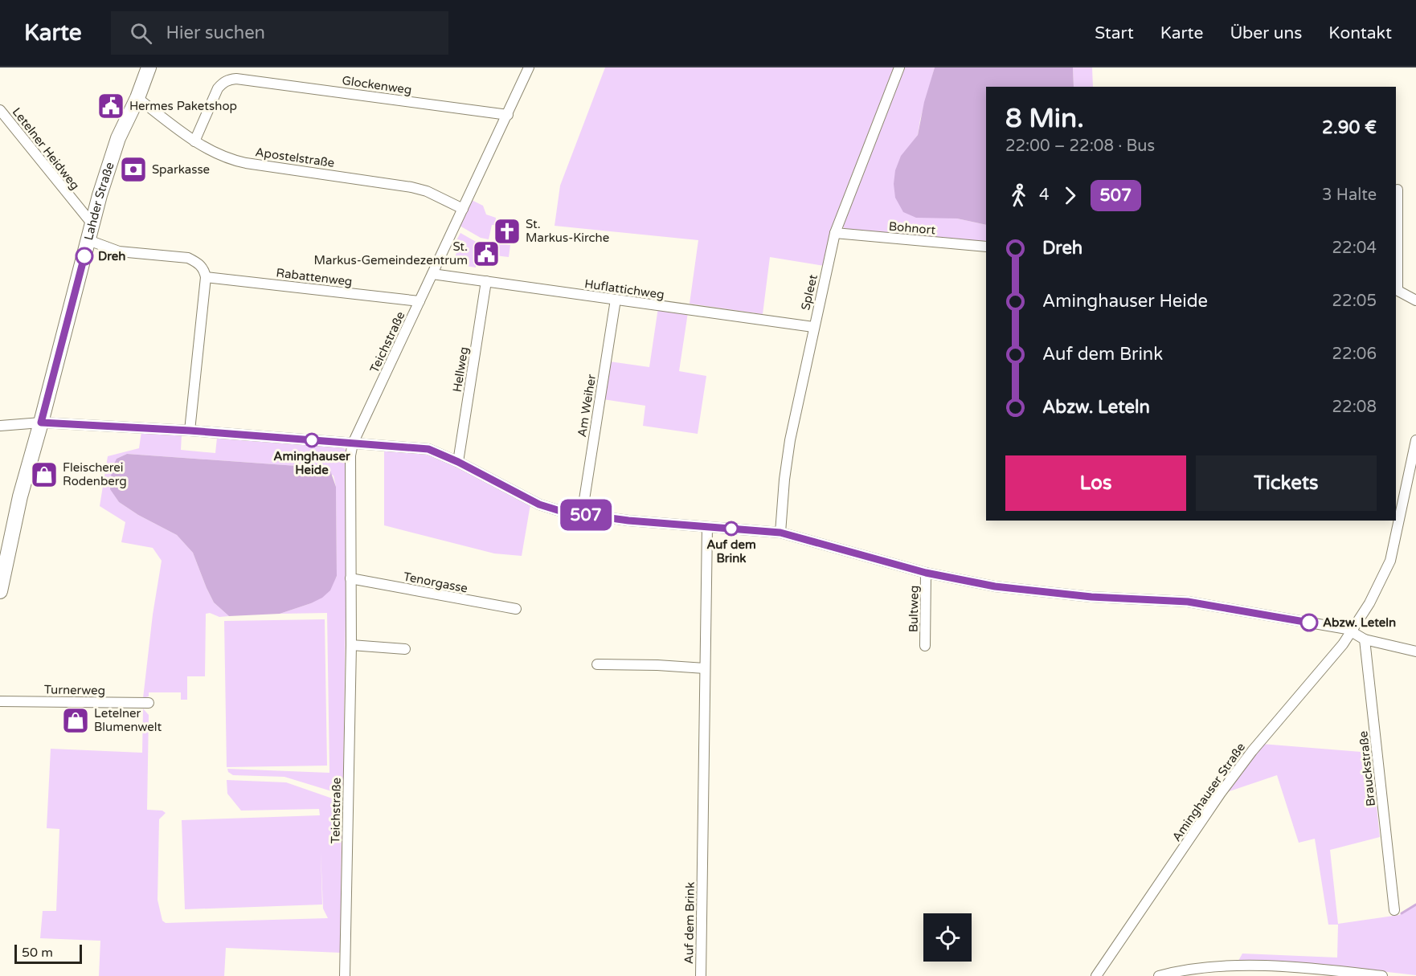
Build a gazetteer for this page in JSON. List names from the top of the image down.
{
  "streets": {
    "street": [
      "Glockenweg",
      "Letelner Heidweg",
      "Apostelstraße",
      "Lahder Straße",
      "Bohnort",
      "Rabattenweg",
      "Huflattichweg",
      "Spleet",
      "Teichstraße",
      "Hellweg",
      "Am Weiher",
      "Tenorgasse",
      "Bultweg",
      "Turnerweg",
      "Brauckstraße",
      "Aminghauser Straße",
      "Auf dem Brink"
    ]
  },
  "crossings": [
    ["Glockenweg", "Apostelstraße"],
    ["Glockenweg", "Teichstraße"],
    ["Letelner Heidweg", "Lahder Straße"],
    ["Apostelstraße", "Lahder Straße"],
    ["Apostelstraße", "Teichstraße"],
    ["Bohnort", "Spleet"],
    ["Rabattenweg", "Teichstraße"],
    ["Huflattichweg", "Spleet"],
    ["Huflattichweg", "Teichstraße"],
    ["Huflattichweg", "Hellweg"],
    ["Huflattichweg", "Am Weiher"],
    ["Teichstraße", "Tenorgasse"]
  ],
  "places": {
    "public building": ["Hermes Paketshop", "St. Markus-Gemeindezentrum"],
    "bank": ["Sparkasse"],
    "church": ["St. Markus-Kirche"],
    "other": [
      "Dreh",
      "Aminghauser Heide",
      "Auf dem Brink",
      "Abzw. Leteln"
    ],
    "shop": ["Fleischerei Rodenberg", "Letelner Blumenwelt"]
  },
  "lines": ["bus line 507"],
  "scale_bar": "50 m",
  "page": {
    "header": "Karte",
    "search": "Hier suchen",
    "nav": [
      "Start",
      "Karte",
      "Über uns",
      "Kontakt"
    ],
    "on_map": "507",
    "heading": ["8 Min.", "22:00 – 22:08 · Bus", "2.90 €"],
    "legs": ["4", "507", "3 Halte"],
    "list": [
      {
        "name": "Dreh",
        "value": "22:04"
      },
      {
        "name": "Aminghauser Heide",
        "value": "22:05"
      },
      {
        "name": "Auf dem Brink",
        "value": "22:06"
      },
      {
        "name": "Abzw. Leteln",
        "value": "22:08"
      }
    ],
    "buttons": ["Los", "Tickets"],
    "scale": "50 m"
  }
}
